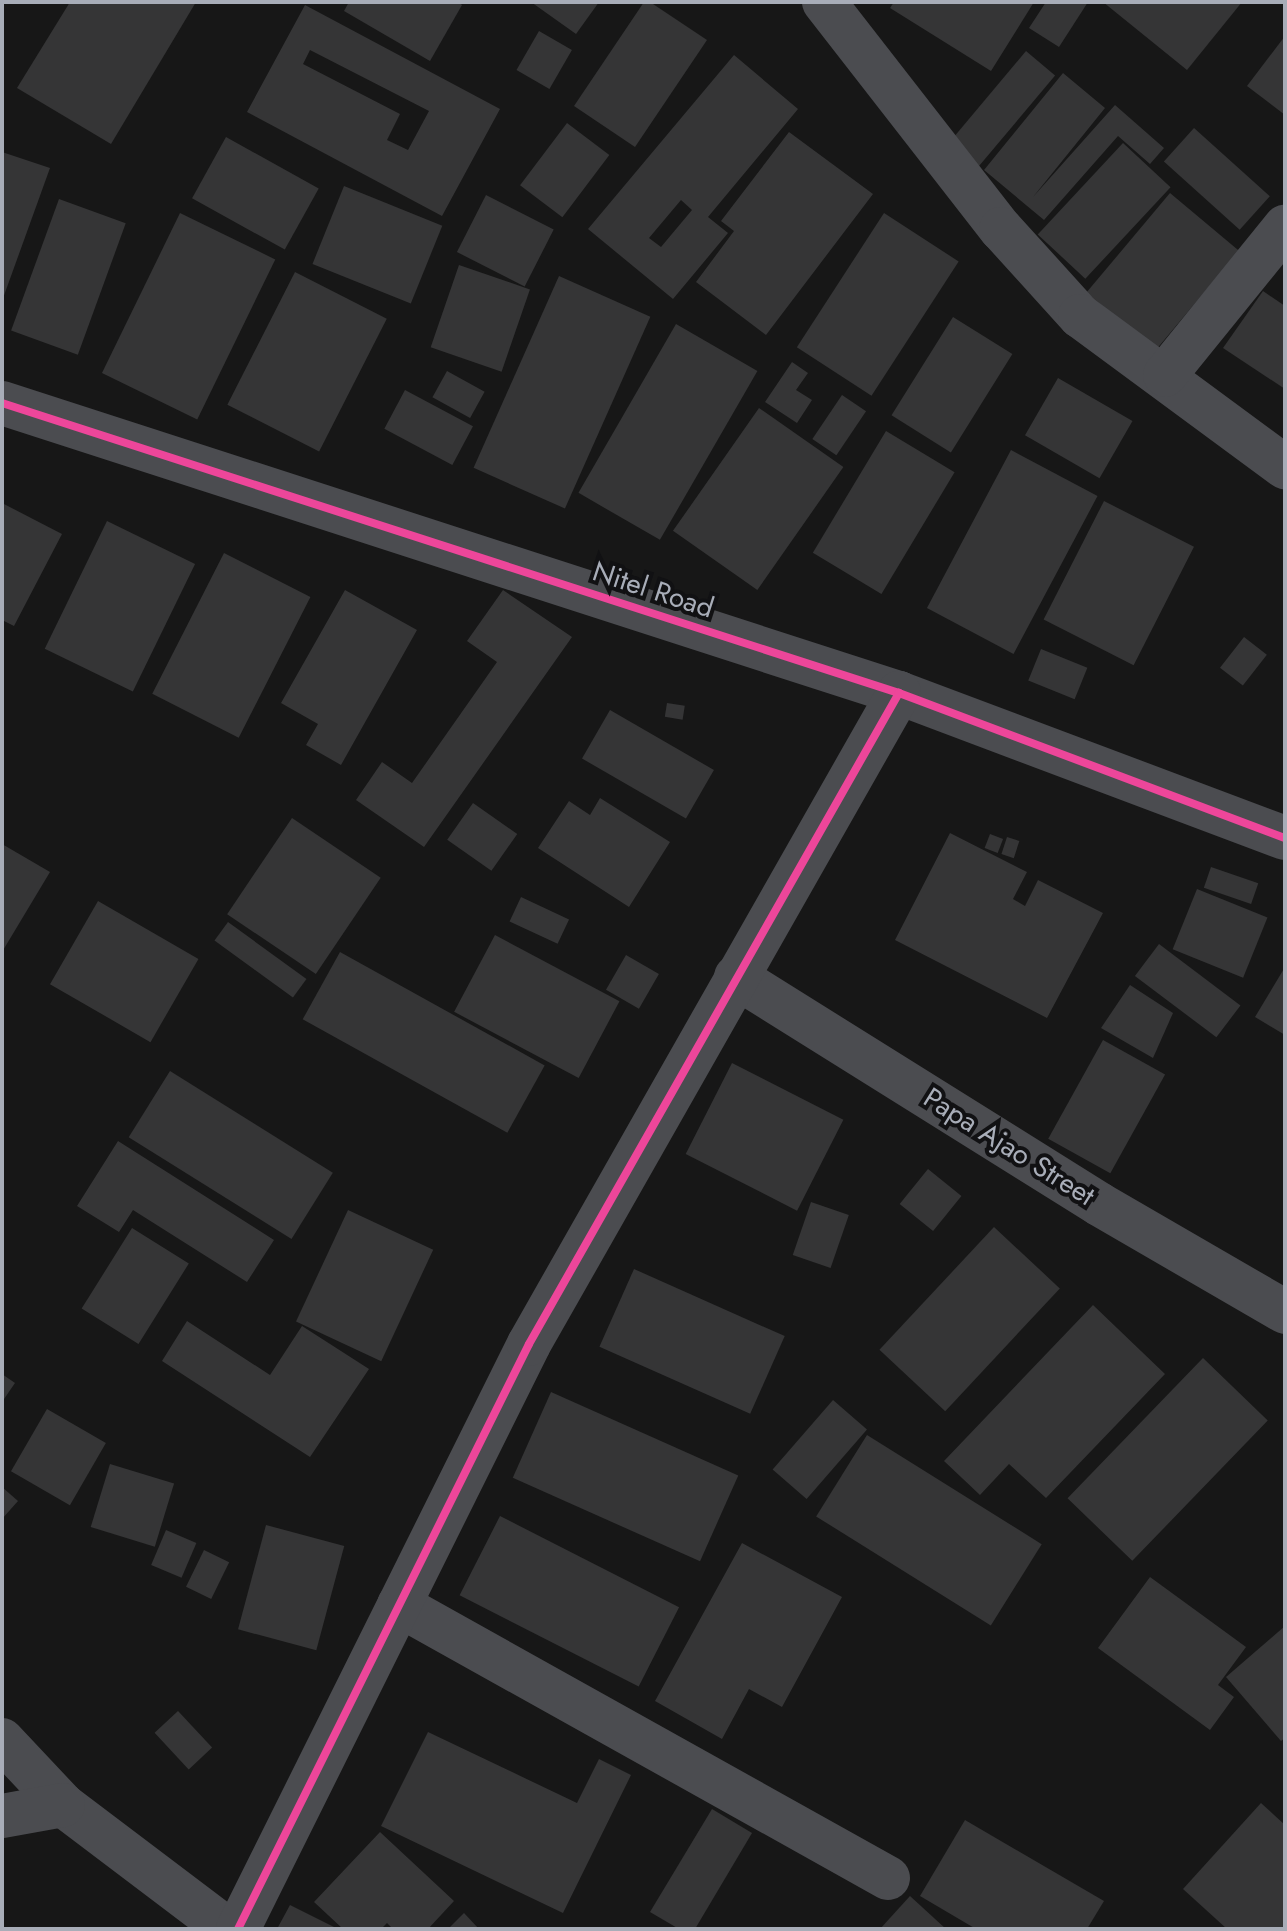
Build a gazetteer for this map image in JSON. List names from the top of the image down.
{
  "streets": {
    "street": ["Nitel Road", "Papa Ajao Street"]
  }
}
